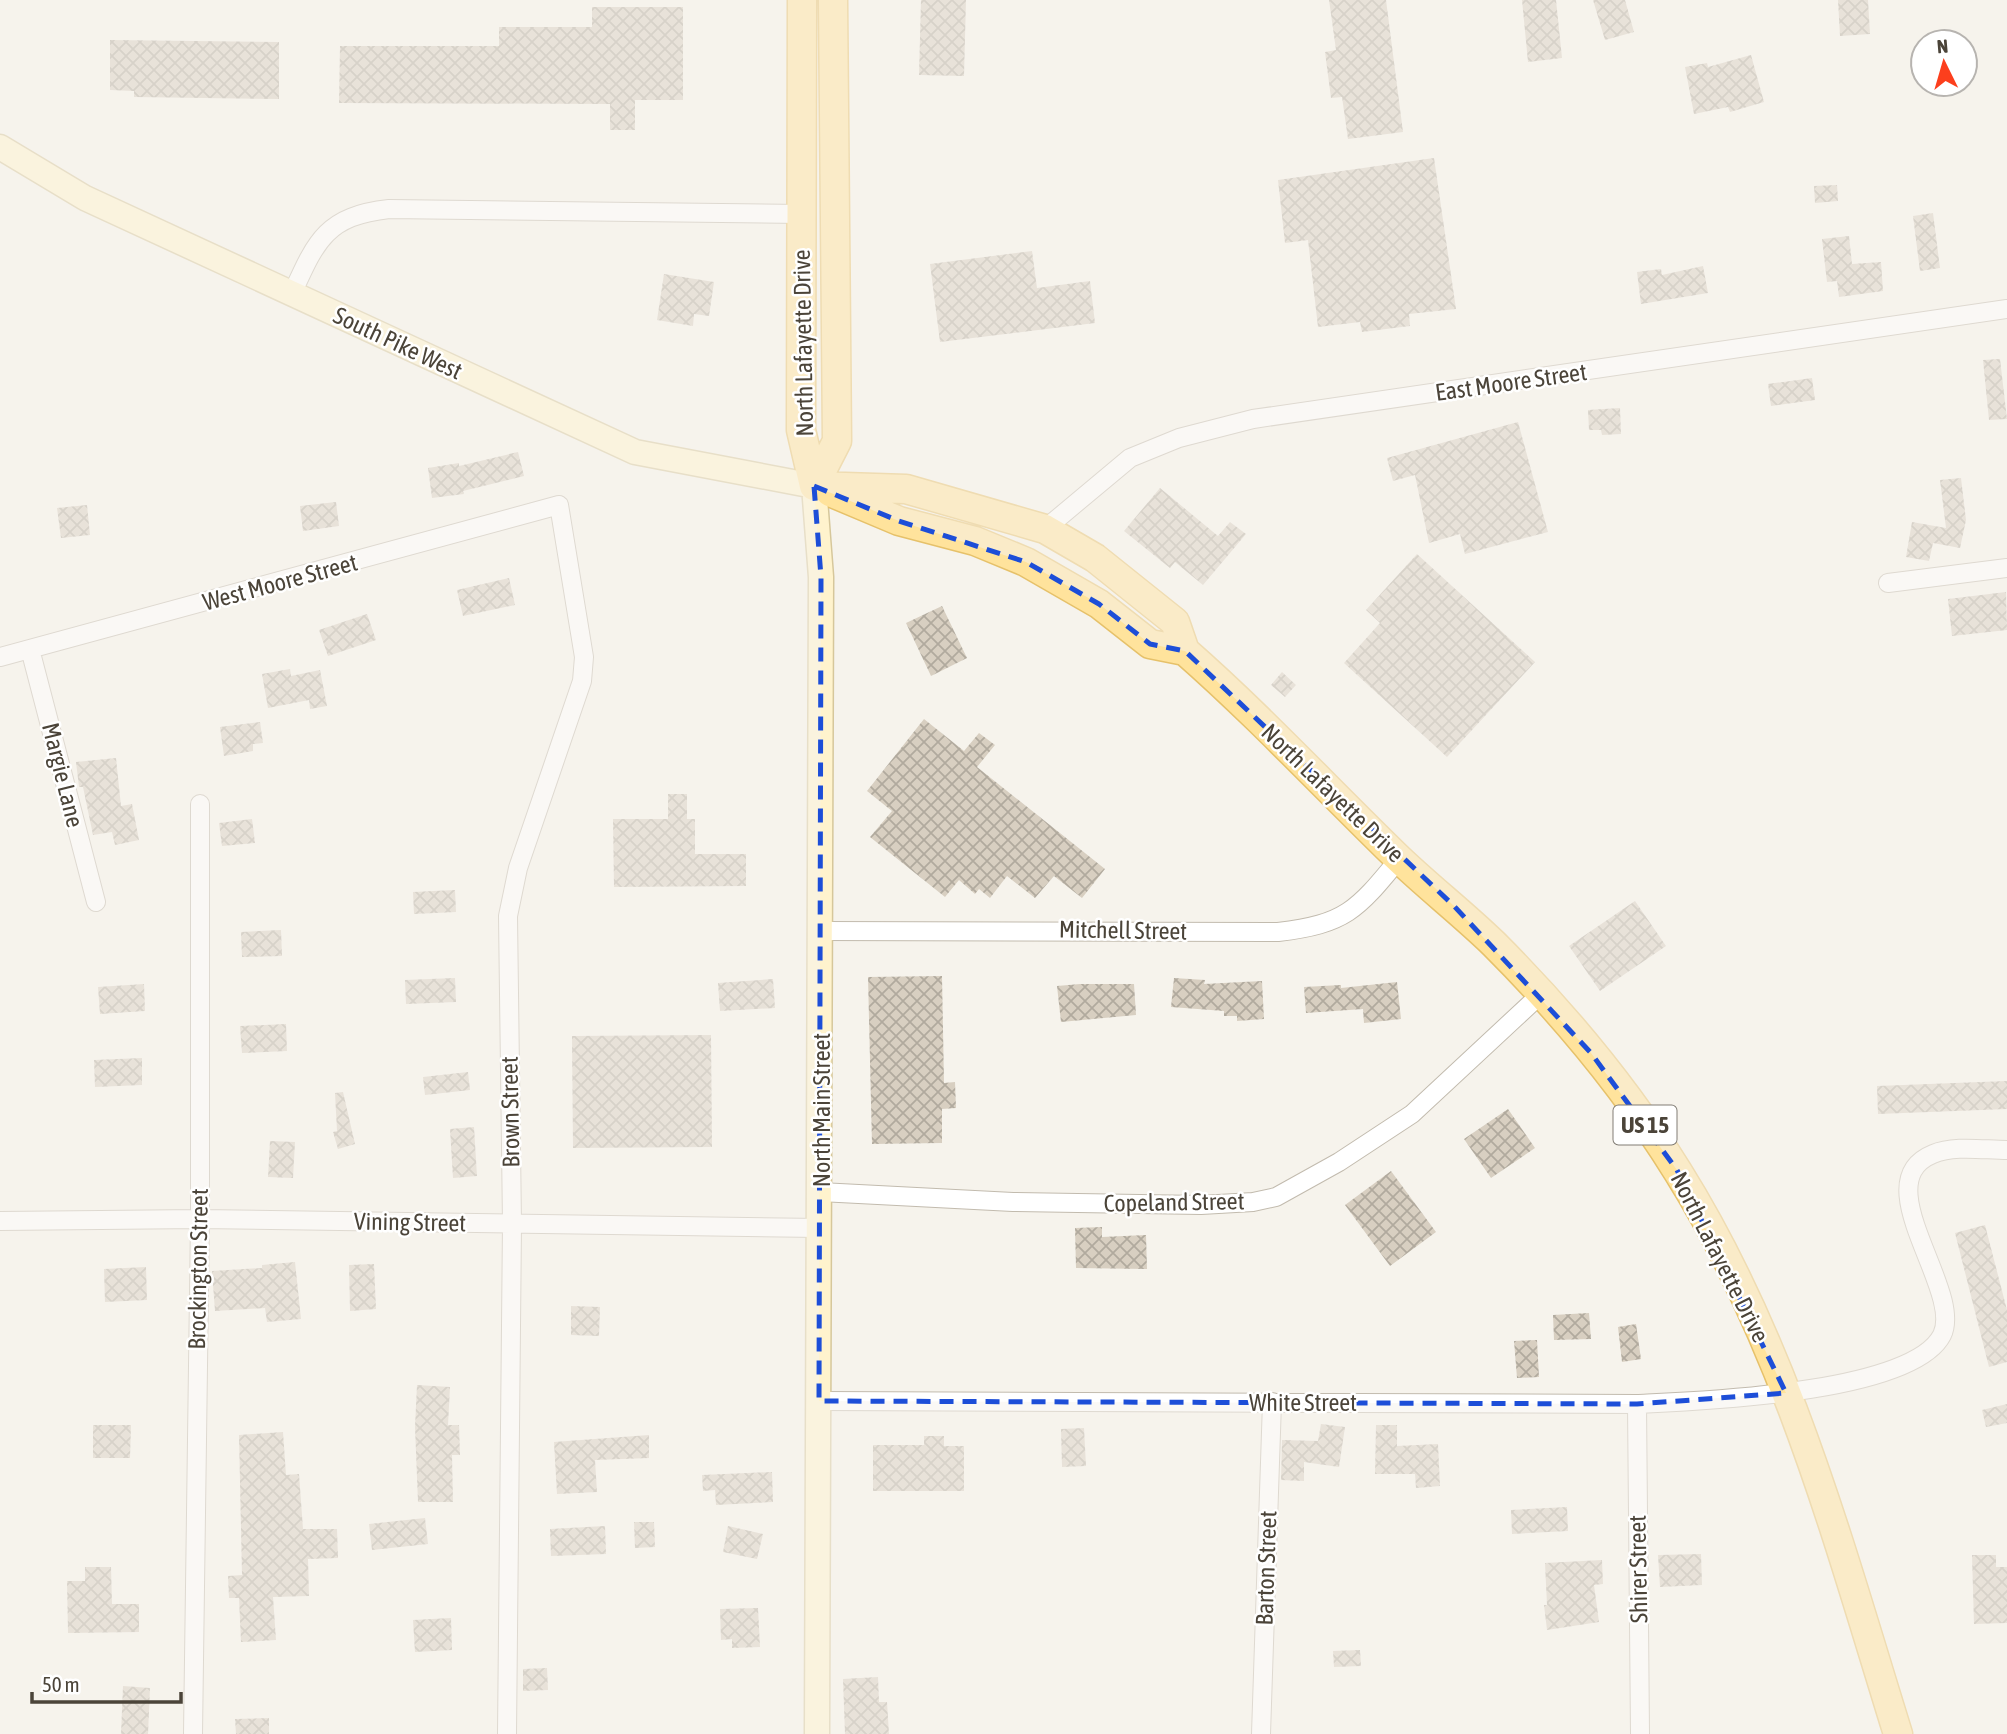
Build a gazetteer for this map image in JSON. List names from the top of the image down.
{
  "streets": {
    "main road": [
      "South Pike West",
      "North Lafayette Drive",
      "North Main Street",
      "US 15"
    ],
    "street": [
      "East Moore Street",
      "West Moore Street",
      "Margie Lane",
      "Mitchell Street",
      "Brown Street",
      "Copeland Street",
      "Vining Street",
      "Brockington Street",
      "White Street",
      "Barton Street",
      "Shirer Street"
    ]
  },
  "crossings": [
    ["South Pike West", "North Lafayette Drive"],
    ["South Pike West", "North Main Street"],
    ["North Lafayette Drive", "East Moore Street"],
    ["North Lafayette Drive", "Mitchell Street"],
    ["North Lafayette Drive", "North Main Street"],
    ["North Lafayette Drive", "Copeland Street"],
    ["North Lafayette Drive", "White Street"],
    ["West Moore Street", "Margie Lane"],
    ["West Moore Street", "Brown Street"],
    ["Mitchell Street", "North Main Street"],
    ["North Main Street", "Copeland Street"],
    ["North Main Street", "Vining Street"],
    ["North Main Street", "White Street"],
    ["Brown Street", "Vining Street"],
    ["Vining Street", "Brockington Street"],
    ["White Street", "Barton Street"],
    ["White Street", "Shirer Street"]
  ],
  "scale_bar": "50 m",
  "north": "top"
}
